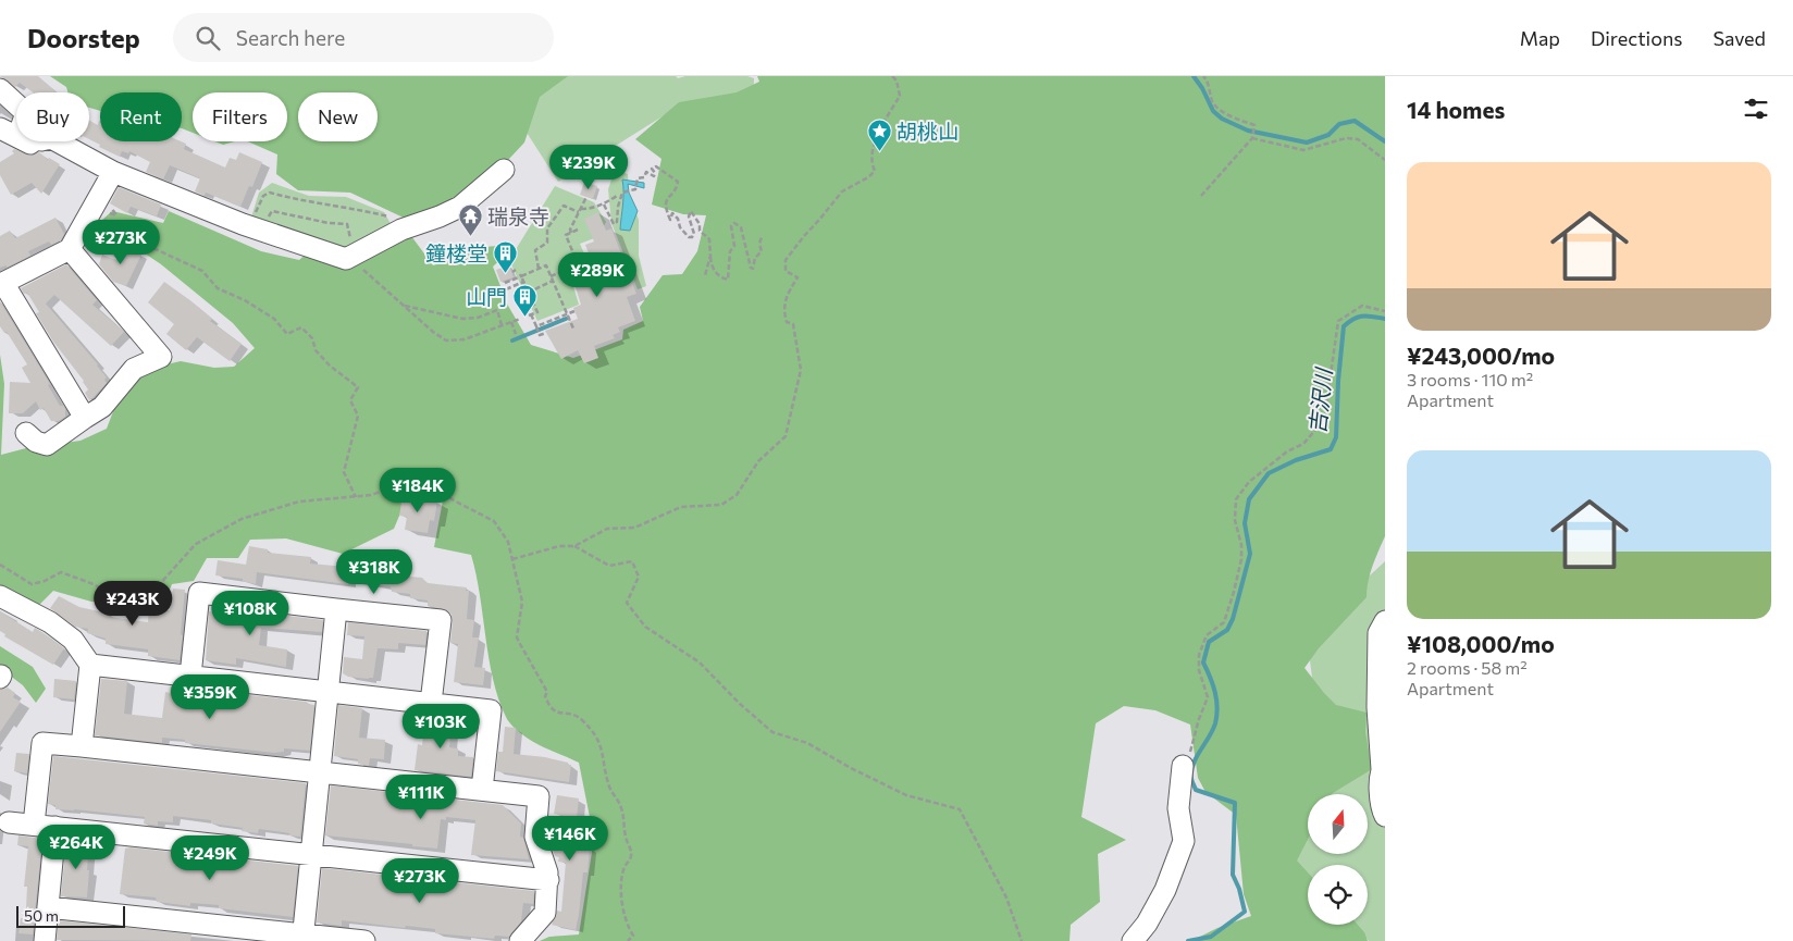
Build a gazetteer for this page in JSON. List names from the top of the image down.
{
  "water": ["吉沢川"],
  "places": {
    "place": ["胡桃山"],
    "temple": ["瑞泉寺"],
    "building": ["鐘楼堂", "山門"]
  },
  "scale_bar": "50 m",
  "north": "top",
  "page": {
    "header": "Doorstep",
    "search": "Search here",
    "nav": ["Map", "Directions", "Saved"],
    "heading": "14 homes",
    "chip": [
      "Buy",
      "Rent",
      "Filters",
      "New"
    ],
    "list": [
      {
        "name": "¥243,000/mo",
        "note": "3 rooms · 110 m² · Apartment"
      },
      {
        "name": "¥108,000/mo",
        "note": "2 rooms · 58 m² · Apartment"
      }
    ],
    "price": [
      "¥239K",
      "¥273K",
      "¥289K",
      "¥184K",
      "¥318K",
      "¥243K",
      "¥108K",
      "¥359K",
      "¥103K",
      "¥111K",
      "¥146K",
      "¥264K",
      "¥249K",
      "¥273K"
    ],
    "scale": "50 m"
  }
}
